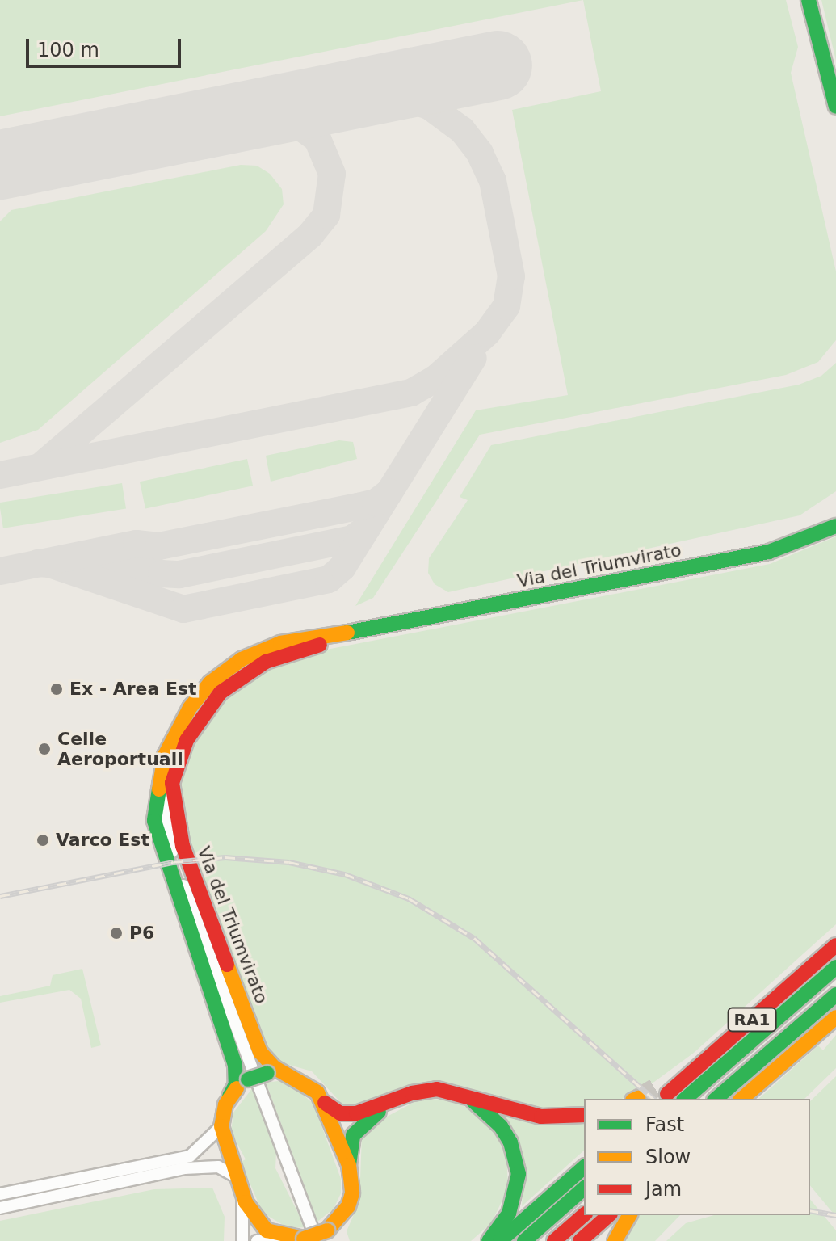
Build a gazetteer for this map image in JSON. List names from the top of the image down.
{
  "streets": {
    "main road": ["Via del Triumvirato", "RA1"]
  },
  "places": [
    "Ex - Area Est",
    "Celle Aeroportuali",
    "Varco Est",
    "P6"
  ],
  "legend": ["Fast", "Slow", "Jam"],
  "scale_bar": "100 m"
}
